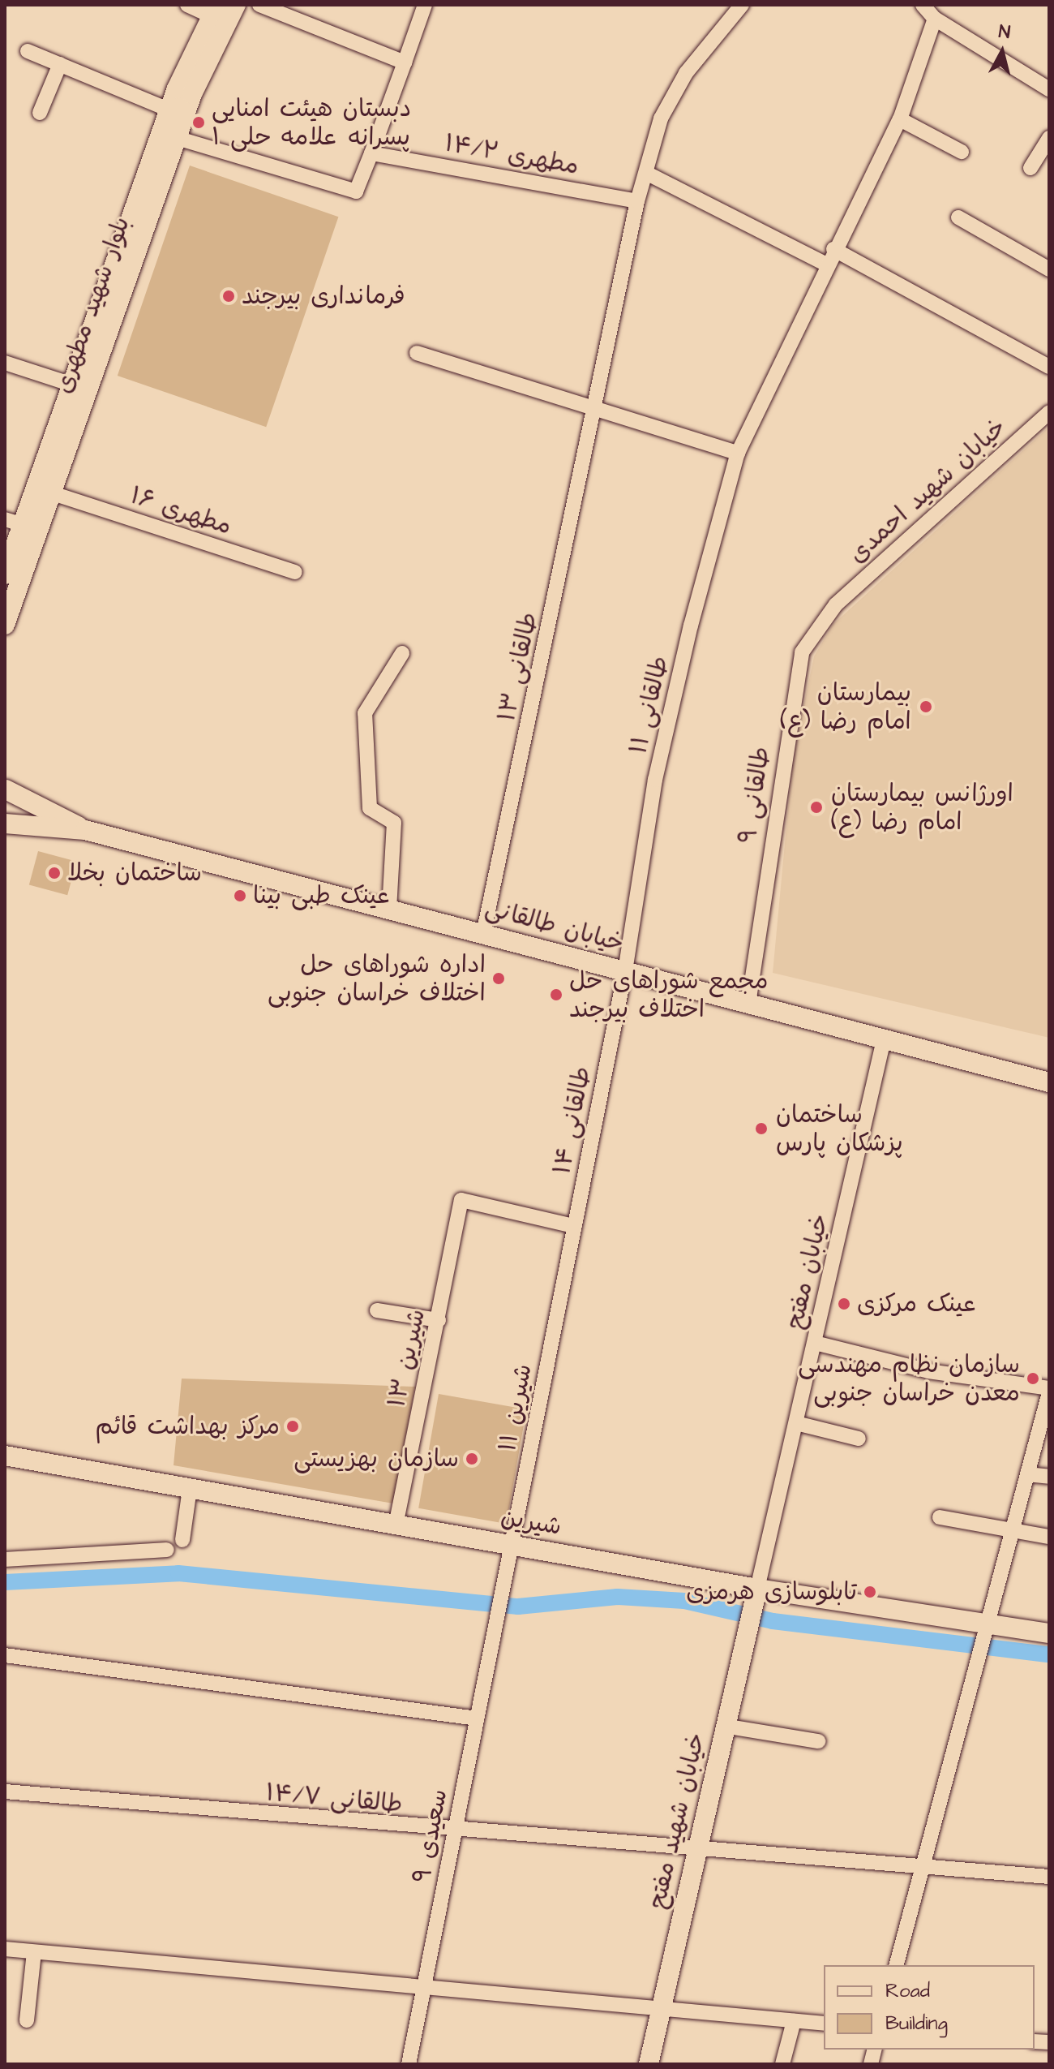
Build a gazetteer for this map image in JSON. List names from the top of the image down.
{
  "streets": {
    "main road": [
      "بلوار شهید مطهری",
      "خیابان طالقانی",
      "شیرین",
      "خیابان شهید مفتح"
    ],
    "street": [
      "مطهری ۱۴/۲",
      "خیابان شهید احمدی",
      "مطهری ۱۶",
      "طالقانی ۱۳",
      "طالقانی ۱۱",
      "طالقانی ۹",
      "طالقانی ۱۴",
      "خیابان مفتح",
      "شیرین ۱۳",
      "شیرین ۱۱",
      "طالقانی ۱۴/۷",
      "سعیدی ۹"
    ]
  },
  "crossings": [
    ["مطهری ۱۴/۲", "طالقانی ۱۳"],
    ["بلوار شهید مطهری", "مطهری ۱۶"],
    ["خیابان شهید احمدی", "طالقانی ۹"],
    ["طالقانی ۱۳", "خیابان طالقانی"],
    ["طالقانی ۱۱", "خیابان طالقانی"],
    ["طالقانی ۱۱", "طالقانی ۱۴"],
    ["طالقانی ۹", "خیابان طالقانی"],
    ["خیابان طالقانی", "طالقانی ۱۴"],
    ["خیابان طالقانی", "خیابان مفتح"],
    ["طالقانی ۱۴", "شیرین ۱۳"],
    ["طالقانی ۱۴", "شیرین ۱۱"],
    ["خیابان مفتح", "شیرین"],
    ["خیابان مفتح", "خیابان شهید مفتح"],
    ["شیرین ۱۳", "شیرین"],
    ["شیرین ۱۱", "شیرین"],
    ["شیرین ۱۱", "سعیدی ۹"],
    ["شیرین", "خیابان شهید مفتح"],
    ["طالقانی ۱۴/۷", "خیابان شهید مفتح"],
    ["طالقانی ۱۴/۷", "سعیدی ۹"]
  ],
  "places": [
    "دبستان هیئت امنایی پسرانه علامه حلی ۱",
    "فرمانداری بیرجند",
    "بیمارستان امام رضا (ع)",
    "اورژانس بیمارستان امام رضا (ع)",
    "ساختمان بخلا",
    "عینک طبی بینا",
    "اداره شوراهای حل اختلاف خراسان جنوبی",
    "مجمع شوراهای حل اختلاف بیرجند",
    "ساختمان پزشکان پارس",
    "عینک مرکزی",
    "سازمان نظام مهندسی معدن خراسان جنوبی",
    "مرکز بهداشت قائم",
    "سازمان بهزیستی",
    "تابلوسازی هرمزی"
  ],
  "legend": ["Road", "Building"],
  "north": "top"
}
